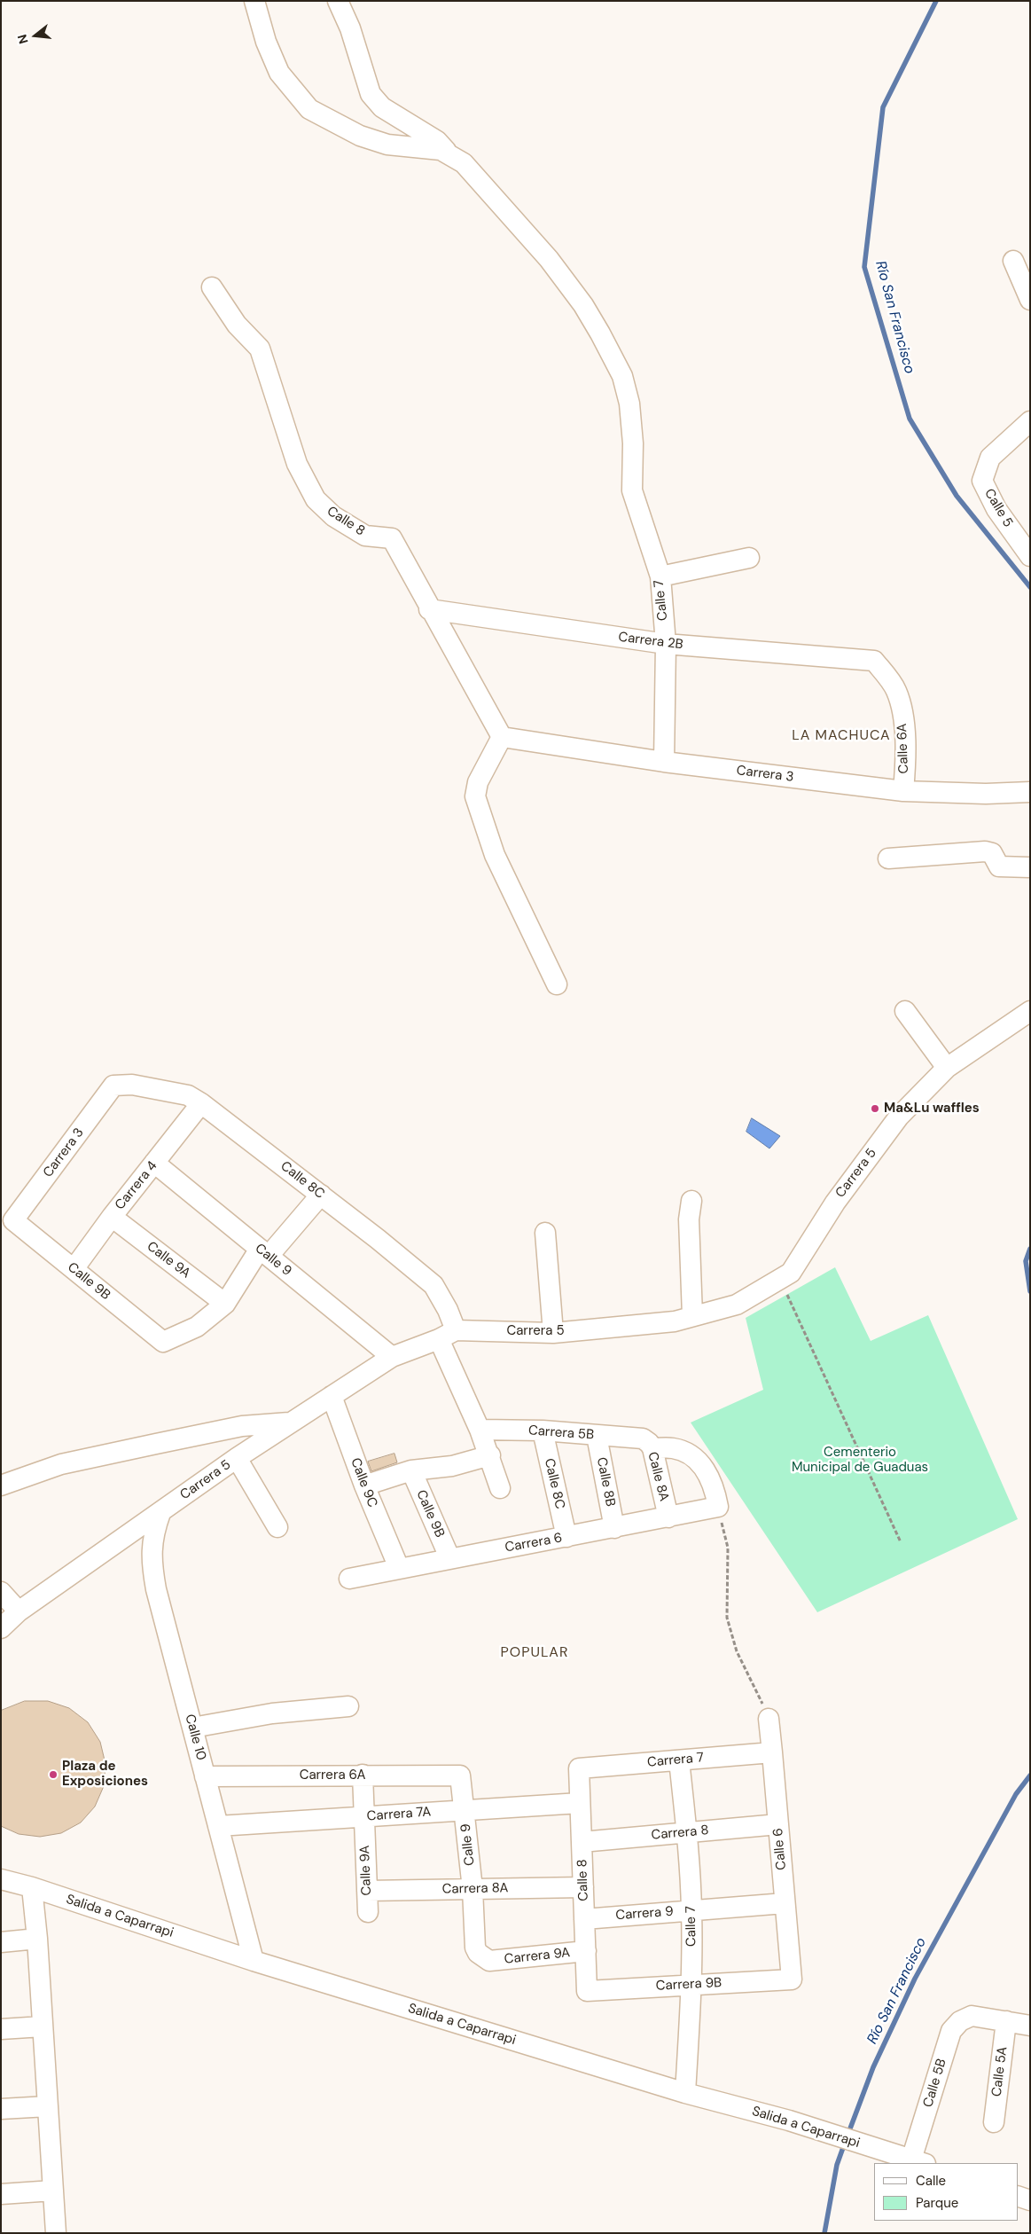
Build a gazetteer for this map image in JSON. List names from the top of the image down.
{
  "streets": {
    "street": [
      "Calle 5",
      "Calle 8",
      "Calle 7",
      "Carrera 2B",
      "Calle 6A",
      "Carrera 3",
      "Carrera 5",
      "Calle 8C",
      "Carrera 4",
      "Calle 9A",
      "Calle 9",
      "Calle 9B",
      "Carrera 5B",
      "Calle 8A",
      "Calle 8B",
      "Calle 9C",
      "Carrera 6",
      "Calle 10",
      "Carrera 7",
      "Carrera 6A",
      "Carrera 7A",
      "Carrera 8",
      "Calle 6",
      "Carrera 8A",
      "Carrera 9",
      "Salida a Caparrapi",
      "Carrera 9A",
      "Carrera 9B",
      "Calle 5A",
      "Calle 5B"
    ]
  },
  "crossings": [
    ["Calle 8", "Carrera 2B"],
    ["Calle 8", "Carrera 3"],
    ["Calle 8", "Carrera 7"],
    ["Calle 8", "Carrera 7A"],
    ["Calle 8", "Carrera 8"],
    ["Calle 8", "Carrera 8A"],
    ["Calle 8", "Carrera 9"],
    ["Calle 8", "Carrera 9A"],
    ["Calle 8", "Carrera 9B"],
    ["Calle 7", "Carrera 2B"],
    ["Calle 7", "Carrera 3"],
    ["Calle 7", "Carrera 7"],
    ["Calle 7", "Carrera 8"],
    ["Calle 7", "Carrera 9"],
    ["Calle 7", "Salida a Caparrapi"],
    ["Calle 7", "Carrera 9B"],
    ["Carrera 2B", "Calle 6A"],
    ["Calle 6A", "Carrera 3"],
    ["Carrera 3", "Calle 8C"],
    ["Carrera 3", "Calle 9B"],
    ["Carrera 5", "Calle 8C"],
    ["Carrera 5", "Calle 9"],
    ["Carrera 5", "Calle 9C"],
    ["Carrera 5", "Calle 10"],
    ["Calle 8C", "Carrera 4"],
    ["Calle 8C", "Carrera 5B"],
    ["Calle 8C", "Carrera 6"],
    ["Carrera 4", "Calle 9A"],
    ["Carrera 4", "Calle 9"],
    ["Carrera 4", "Calle 9B"],
    ["Calle 9A", "Calle 9B"],
    ["Calle 9A", "Carrera 6A"],
    ["Calle 9A", "Carrera 7A"],
    ["Calle 9A", "Carrera 8A"],
    ["Calle 9", "Carrera 6A"],
    ["Calle 9", "Carrera 7A"],
    ["Calle 9", "Carrera 8A"],
    ["Calle 9", "Carrera 9A"],
    ["Calle 9B", "Carrera 6"],
    ["Carrera 5B", "Calle 8A"],
    ["Carrera 5B", "Calle 8B"],
    ["Calle 8A", "Carrera 6"],
    ["Calle 8B", "Carrera 6"],
    ["Calle 9C", "Carrera 6"],
    ["Calle 10", "Carrera 6A"],
    ["Calle 10", "Carrera 7A"],
    ["Calle 10", "Salida a Caparrapi"],
    ["Carrera 7", "Calle 6"],
    ["Carrera 8", "Calle 6"],
    ["Calle 6", "Carrera 9"],
    ["Calle 6", "Carrera 9B"],
    ["Salida a Caparrapi", "Calle 5B"],
    ["Calle 5A", "Calle 5B"]
  ],
  "districts": ["LA MACHUCA", "POPULAR"],
  "water": ["Río San Francisco"],
  "parks": ["Cementerio Municipal de Guaduas"],
  "places": ["Ma&Lu waffles", "Plaza de Exposiciones"],
  "legend": ["Calle", "Parque"],
  "north": "left"
}
